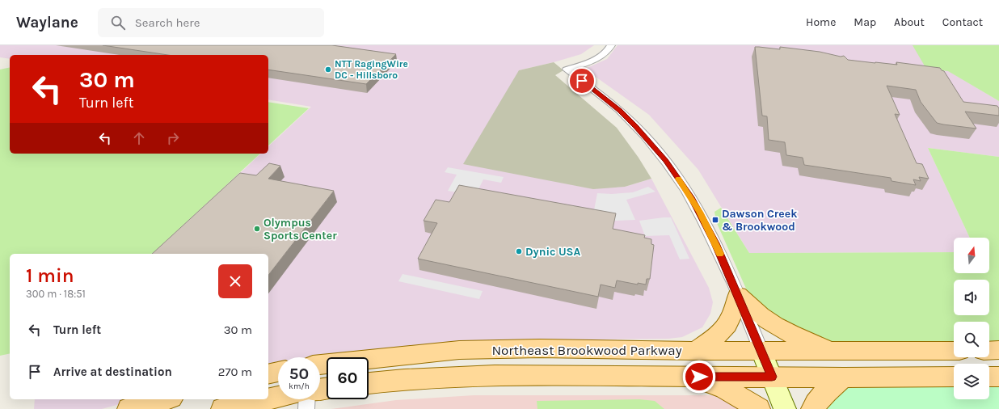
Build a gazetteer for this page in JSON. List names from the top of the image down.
{
  "streets": {
    "main road": ["Northeast Brookwood Parkway"]
  },
  "places": {
    "other": ["NTT RagingWire DC - Hillsboro", "Olympus Sports Center", "Dynic USA"],
    "transit": ["Dawson Creek & Brookwood"]
  },
  "north": "top",
  "page": {
    "header": "Waylane",
    "search": "Search here",
    "nav": [
      "Home",
      "Map",
      "About",
      "Contact"
    ],
    "turn": ["30 m", "Turn left"],
    "heading": ["1 min", "300 m · 18:51"],
    "list": [
      {
        "name": "Turn left",
        "value": "30 m"
      },
      {
        "name": "Arrive at destination",
        "value": "270 m"
      }
    ],
    "speed": "50 km/h",
    "limit": "60"
  }
}
